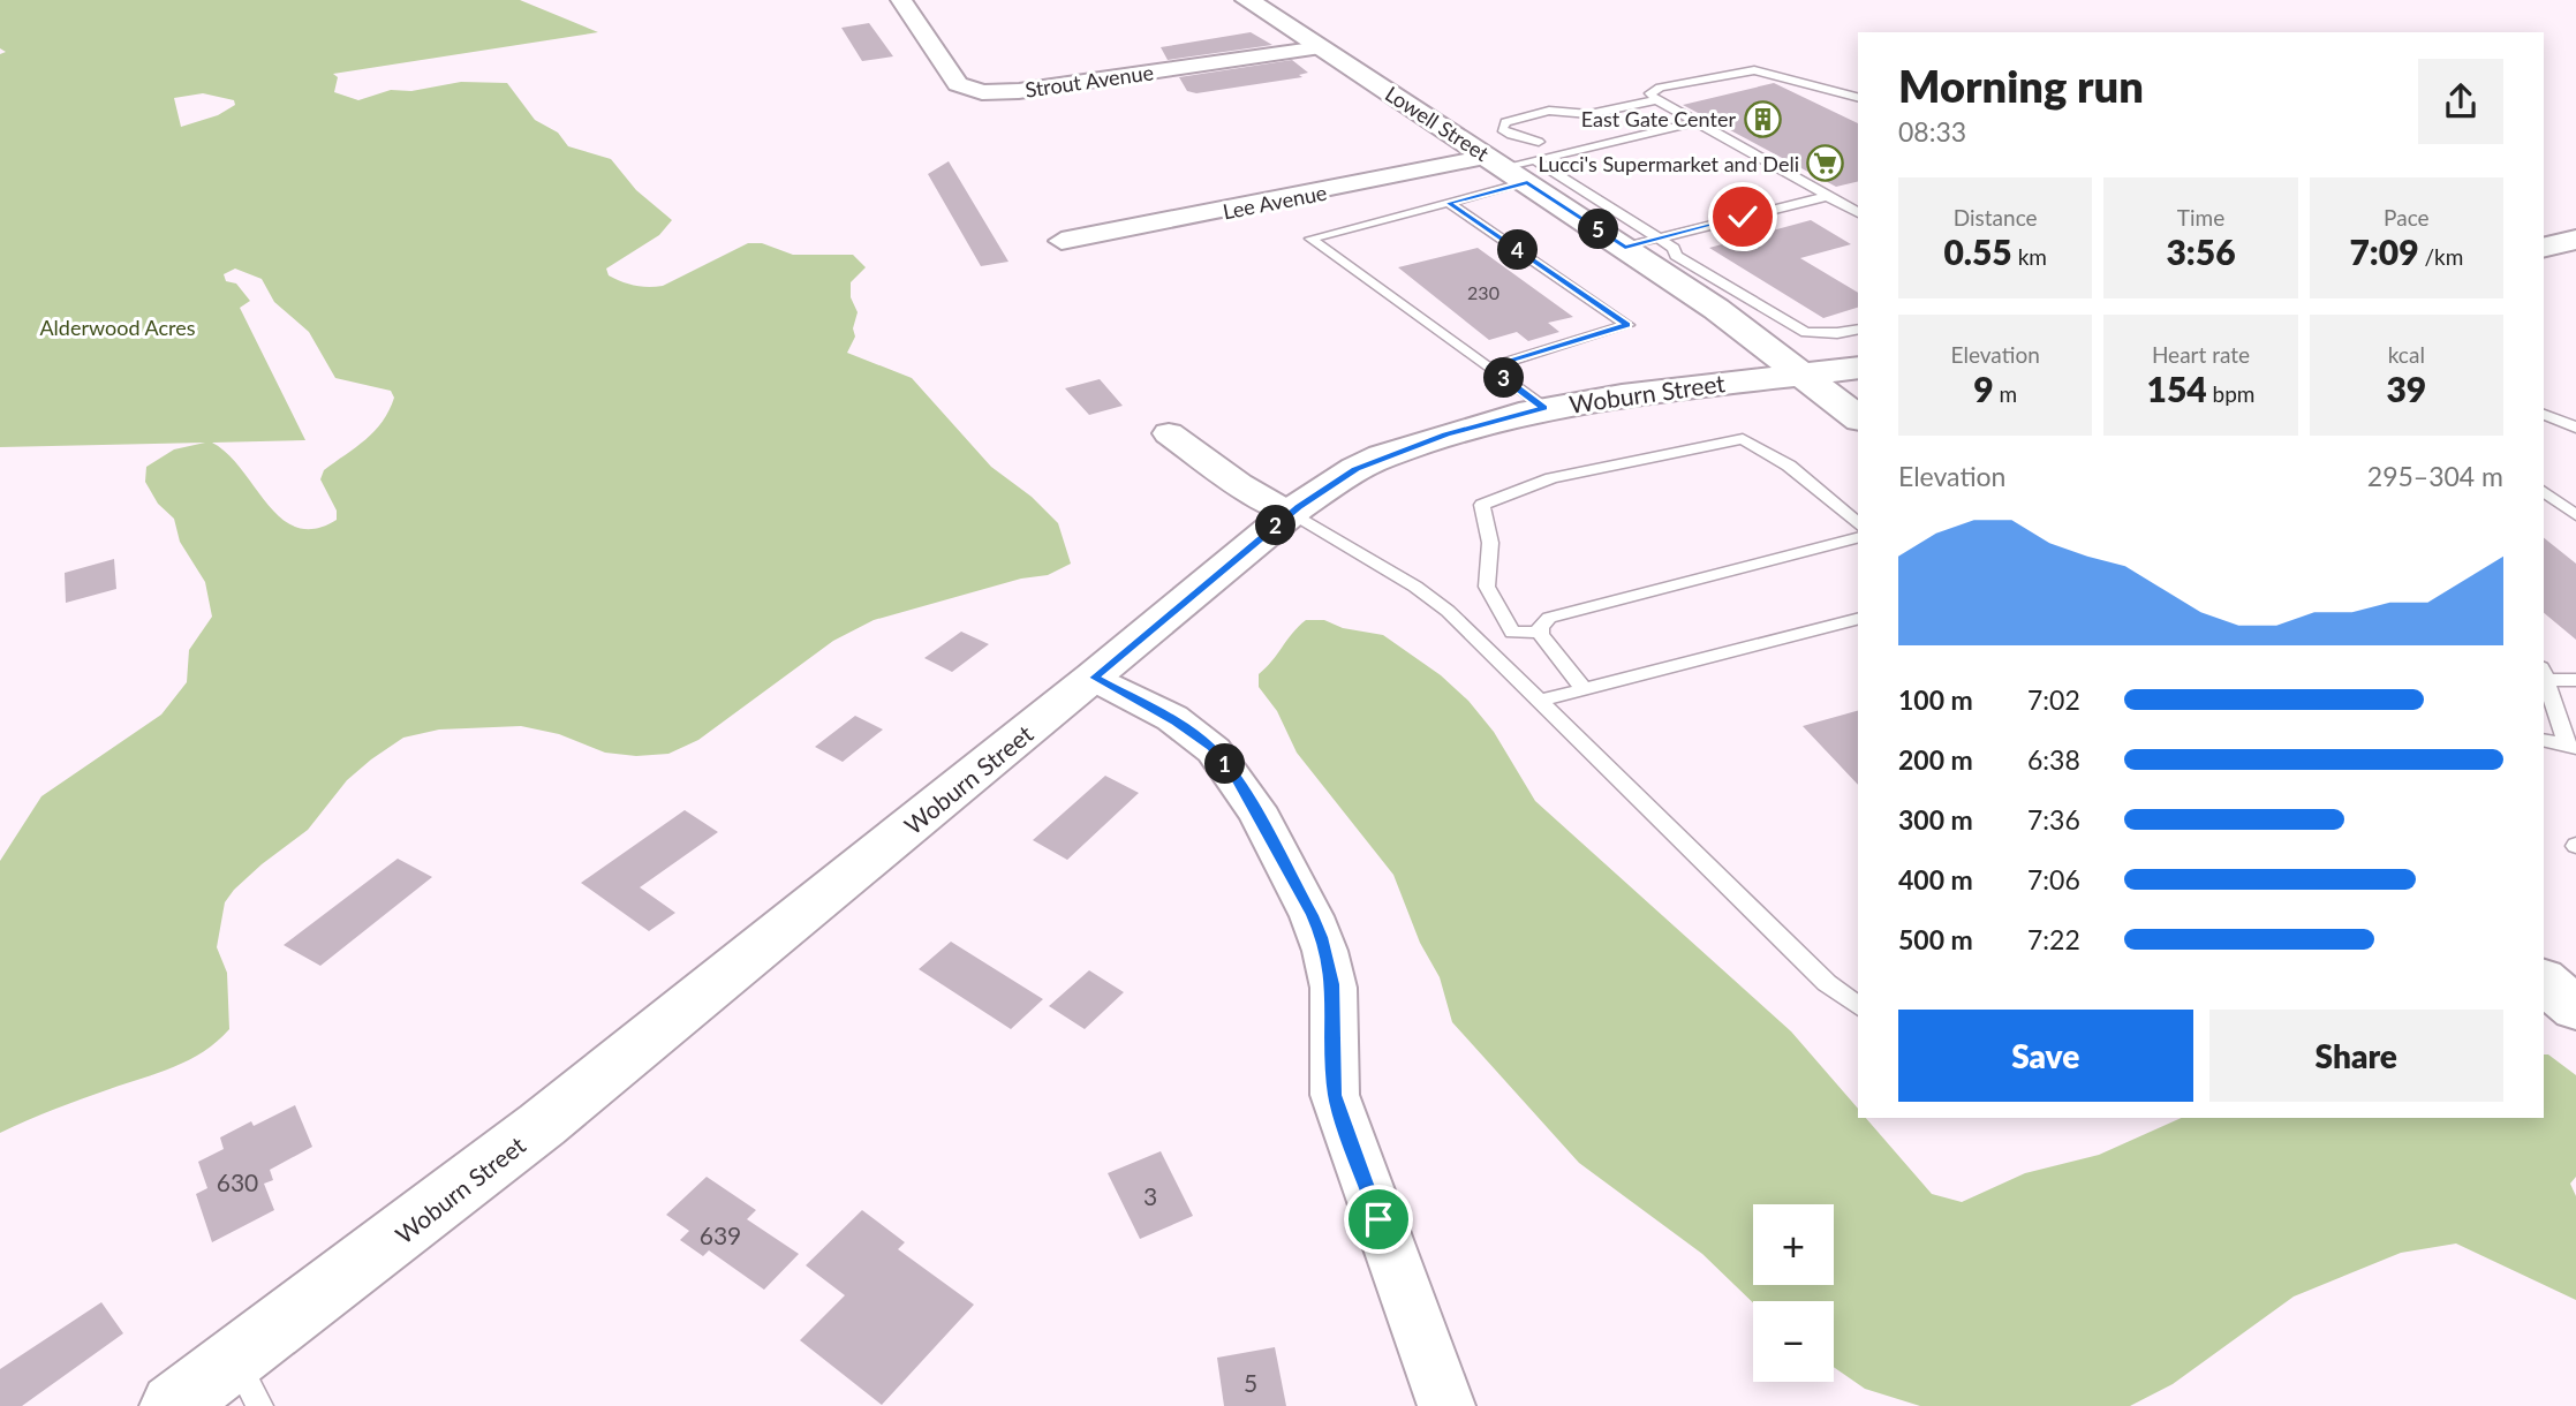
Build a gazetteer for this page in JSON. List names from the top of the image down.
{
  "streets": {
    "street": [
      "Strout Avenue",
      "Lowell Street",
      "Lee Avenue",
      "Woburn Street"
    ]
  },
  "crossings": [
    ["Strout Avenue", "Lowell Street"],
    ["Lowell Street", "Lee Avenue"],
    ["Lowell Street", "Woburn Street"]
  ],
  "parks": ["Alderwood Acres"],
  "places": {
    "building": ["East Gate Center"],
    "supermarket": ["Lucci's Supermarket and Deli"]
  },
  "house_numbers": [
    "230",
    "630",
    "3",
    "639",
    "5"
  ],
  "page": {
    "heading": ["Morning run", "08:33"],
    "stats": [
      ["Distance", "0.55 km"],
      ["Time", "3:56"],
      ["Pace", "7:09 /km"],
      ["Elevation", "9 m"],
      ["Heart rate", "154 bpm"],
      ["kcal", "39"]
    ],
    "pins": [
      "5",
      "4",
      "3",
      "2",
      "1"
    ],
    "chart": ["Elevation", "295–304 m"],
    "list": [
      {
        "name": "100 m",
        "note": "7:02"
      },
      {
        "name": "200 m",
        "note": "6:38"
      },
      {
        "name": "300 m",
        "note": "7:36"
      },
      {
        "name": "400 m",
        "note": "7:06"
      },
      {
        "name": "500 m",
        "note": "7:22"
      }
    ],
    "buttons": ["Save", "Share"],
    "map_buttons": ["+", "−"]
  }
}
